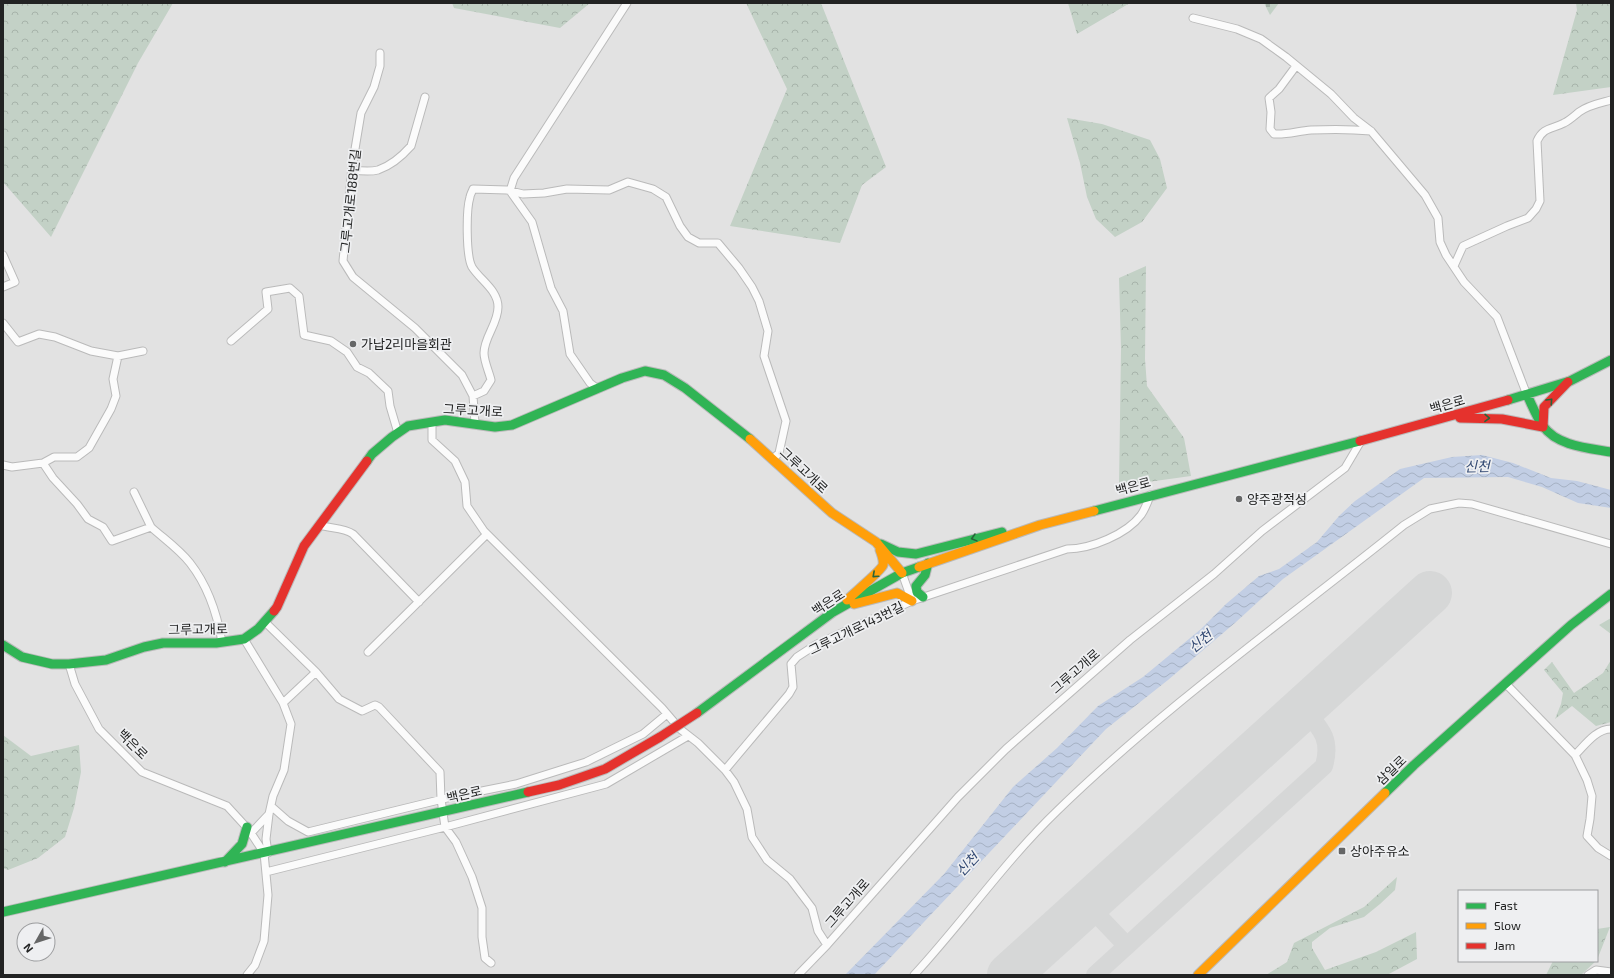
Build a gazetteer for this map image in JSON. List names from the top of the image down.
{
  "streets": {
    "main road": ["백은로", "그루고개로", "삼일로"],
    "street": ["그루고개로188번길", "그루고개로143번길"]
  },
  "crossings": [
    ["그루고개로188번길", "그루고개로"],
    ["백은로", "그루고개로"]
  ],
  "water": ["신천"],
  "places": {
    "other": ["가납2리마을회관", "양주광적성"],
    "transit": ["상아주유소"]
  },
  "legend": ["Fast", "Slow", "Jam"],
  "north": "bottom left"
}
